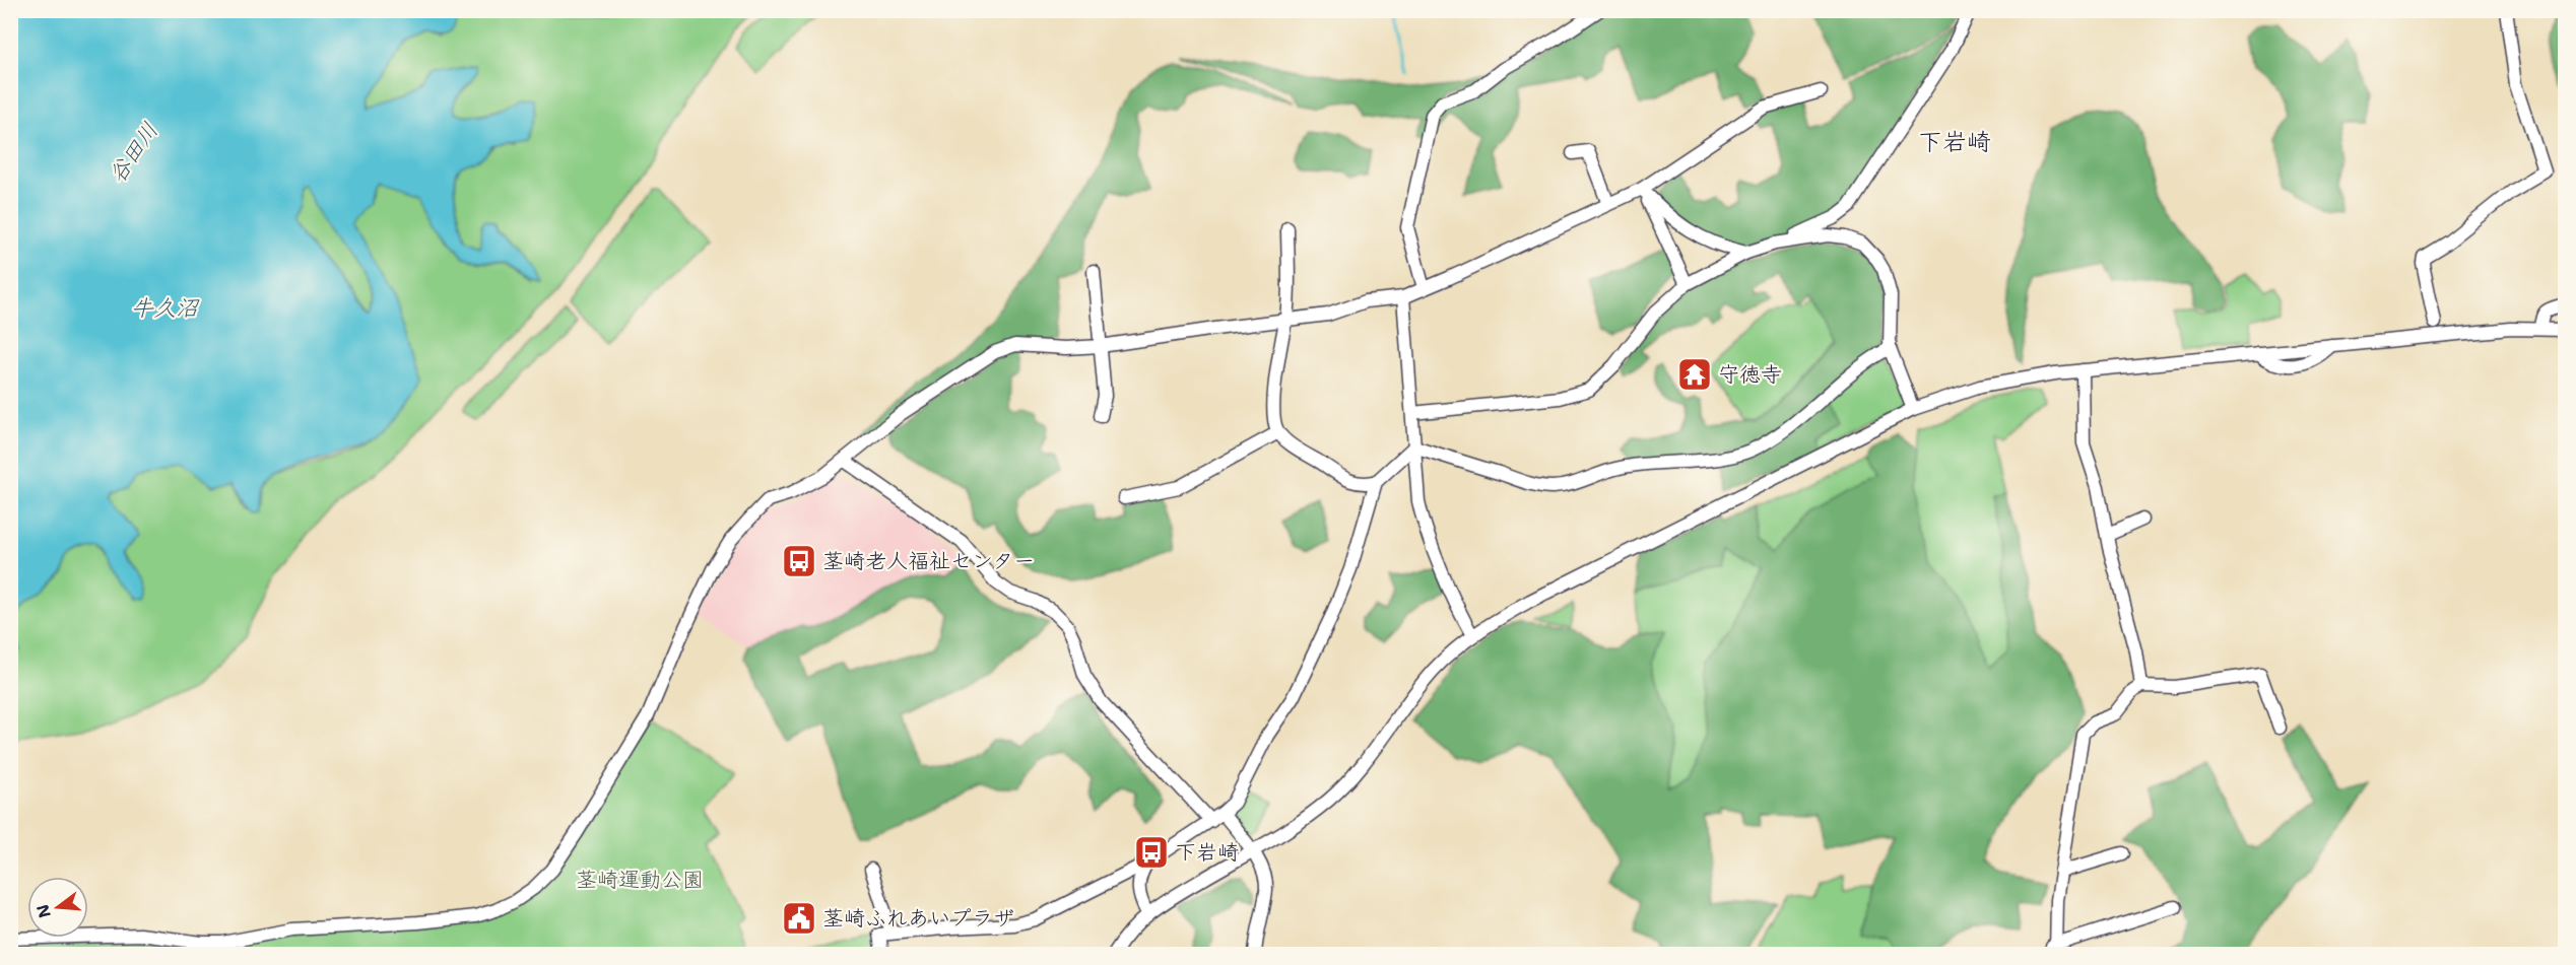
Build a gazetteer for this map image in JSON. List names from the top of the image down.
{
  "districts": ["下岩崎"],
  "water": ["谷田川", "牛久沼"],
  "parks": ["茎崎運動公園"],
  "places": {
    "temple": ["守徳寺"],
    "bus stop": ["茎崎老人福祉センター", "下岩崎"],
    "public building": ["茎崎ふれあいプラザ"]
  },
  "north": "left"
}
